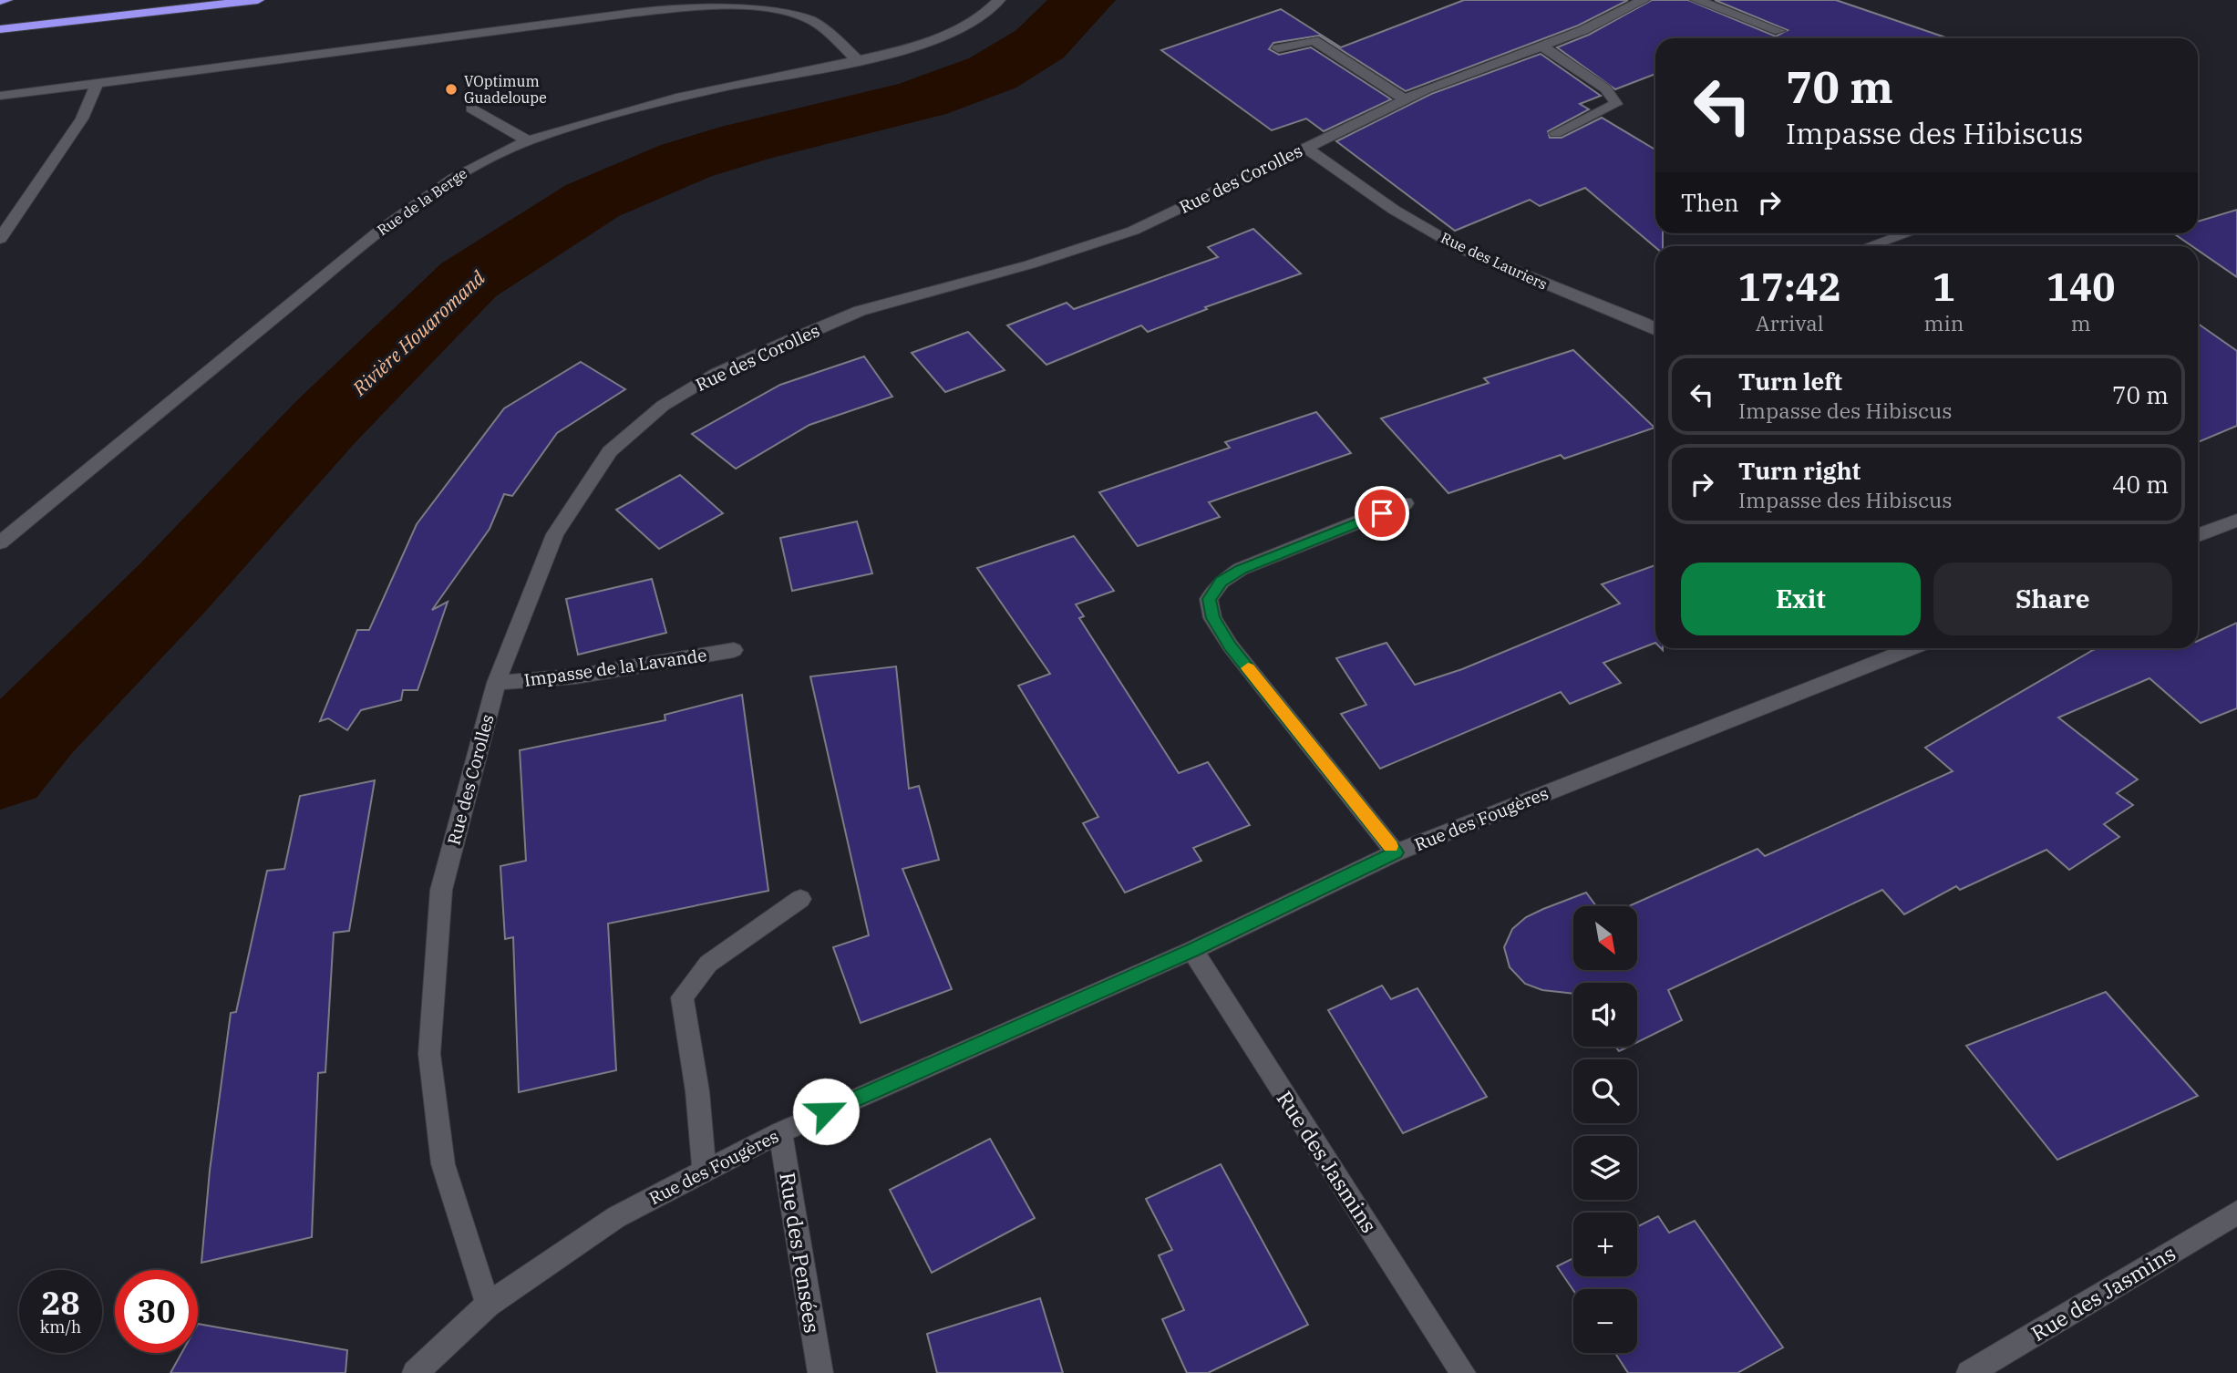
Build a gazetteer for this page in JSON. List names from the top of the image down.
{
  "streets": {
    "street": [
      "Rue des Corolles",
      "Rue de la Berge",
      "Rue des Lauriers",
      "Impasse de la Lavande",
      "Rue des Fougères",
      "Rue des Jasmins",
      "Rue des Pensées"
    ]
  },
  "crossings": [
    ["Rue des Corolles", "Rue des Lauriers"],
    ["Rue des Corolles", "Impasse de la Lavande"],
    ["Rue des Corolles", "Rue des Fougères"],
    ["Rue des Fougères", "Rue des Jasmins"],
    ["Rue des Fougères", "Rue des Pensées"]
  ],
  "water": ["Rivière Houaromand"],
  "places": ["VOptimum Guadeloupe"],
  "north": "bottom right",
  "page": {
    "turn": ["70 m", "Impasse des Hibiscus"],
    "then": "Then",
    "eta": [
      "17:42",
      "Arrival",
      "1",
      "min",
      "140",
      "m"
    ],
    "list": [
      {
        "name": "Turn left",
        "note": "Impasse des Hibiscus",
        "value": "70 m"
      },
      {
        "name": "Turn right",
        "note": "Impasse des Hibiscus",
        "value": "40 m"
      }
    ],
    "buttons": ["Exit", "Share"],
    "map_buttons": ["+", "−"],
    "speed": "28 km/h",
    "limit": "30"
  }
}
